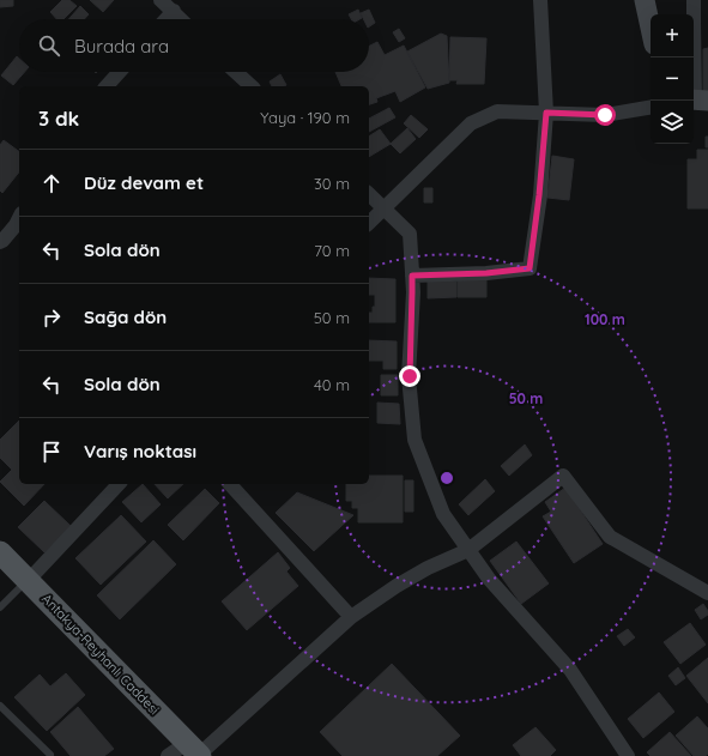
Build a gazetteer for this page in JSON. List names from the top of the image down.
{
  "streets": {
    "main road": ["Antakya-Reyhanlı Caddesi"]
  },
  "page": {
    "map_buttons": ["+", "−"],
    "search": "Burada ara",
    "heading": ["3 dk", "Yaya · 190 m"],
    "list": [
      ["Düz devam et", "30 m"],
      ["Sola dön", "70 m"],
      ["Sağa dön", "50 m"],
      ["Sola dön", "40 m"],
      "Varış noktası"
    ]
  },
  "rings": ["100 m", "50 m"]
}
